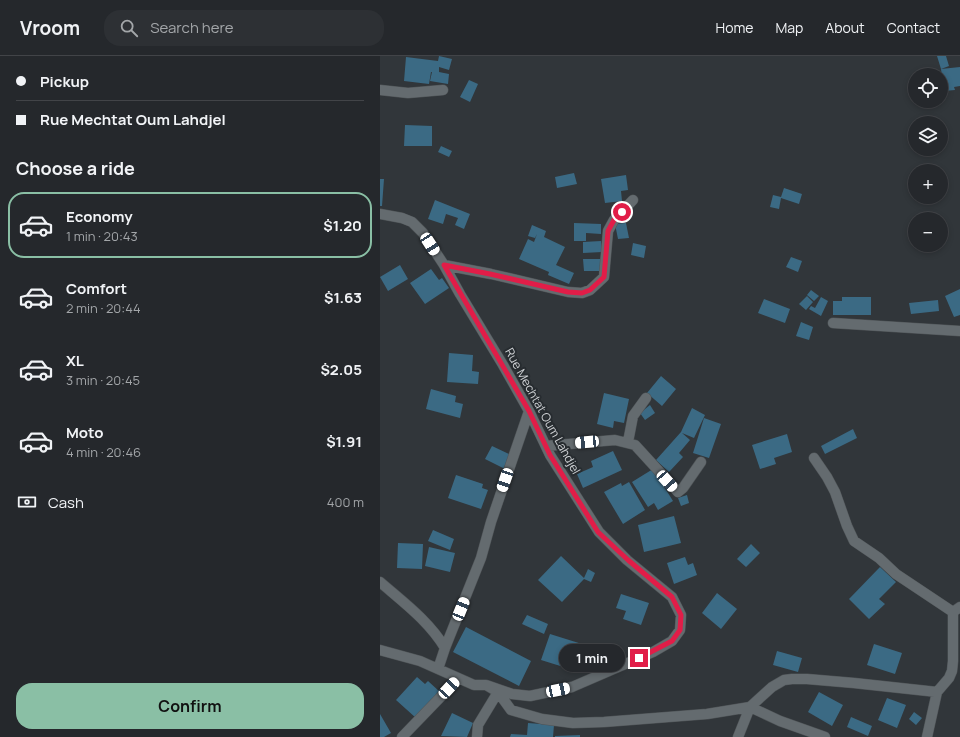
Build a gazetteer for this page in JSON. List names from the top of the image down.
{
  "streets": {
    "street": ["Rue Mechtat Oum Lahdjel"]
  },
  "page": {
    "header": "Vroom",
    "search": "Search here",
    "nav": [
      "Home",
      "Map",
      "About",
      "Contact"
    ],
    "banner": ["Pickup", "Rue Mechtat Oum Lahdjel"],
    "map_buttons": ["+", "−"],
    "heading": "Choose a ride",
    "list": [
      {
        "name": "Economy",
        "note": "1 min · 20:43",
        "value": "$1.20"
      },
      {
        "name": "Comfort",
        "note": "2 min · 20:44",
        "value": "$1.63"
      },
      {
        "name": "XL",
        "note": "3 min · 20:45",
        "value": "$2.05"
      },
      {
        "name": "Moto",
        "note": "4 min · 20:46",
        "value": "$1.91"
      }
    ],
    "pay": ["Cash", "400 m"],
    "bubble": "1 min",
    "buttons": "Confirm"
  }
}
